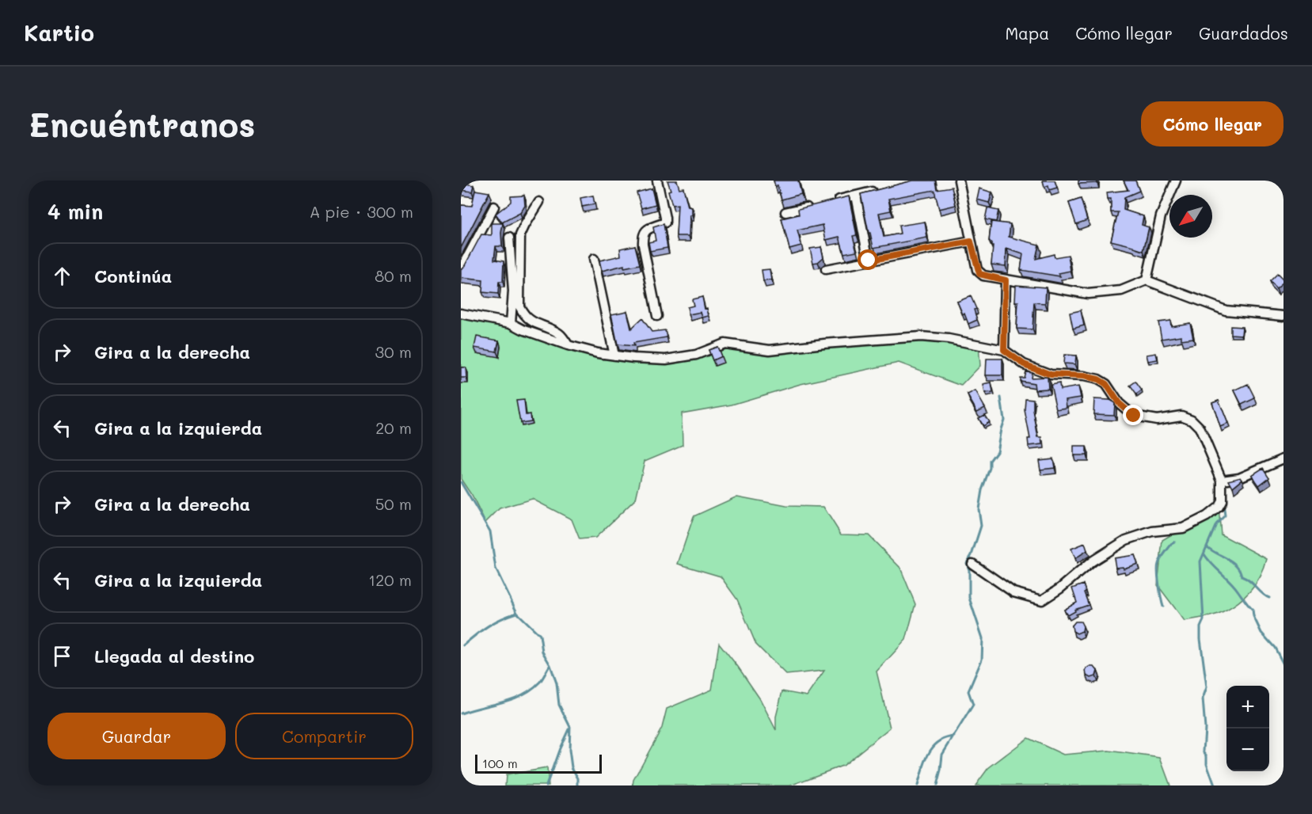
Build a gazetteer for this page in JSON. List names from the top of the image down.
{
  "scale_bar": "100 m",
  "north": "bottom left",
  "page": {
    "header": "Kartio",
    "nav": ["Mapa", "Cómo llegar", "Guardados"],
    "buttons": [
      "Cómo llegar",
      ["Guardar", "Compartir"]
    ],
    "title": "Encuéntranos",
    "heading": ["4 min", "A pie · 300 m"],
    "list": [
      ["Continúa", "80 m"],
      ["Gira a la derecha", "30 m"],
      ["Gira a la izquierda", "20 m"],
      ["Gira a la derecha", "50 m"],
      ["Gira a la izquierda", "120 m"],
      "Llegada al destino"
    ],
    "map_buttons": ["+", "−"],
    "scale": "100 m"
  }
}
